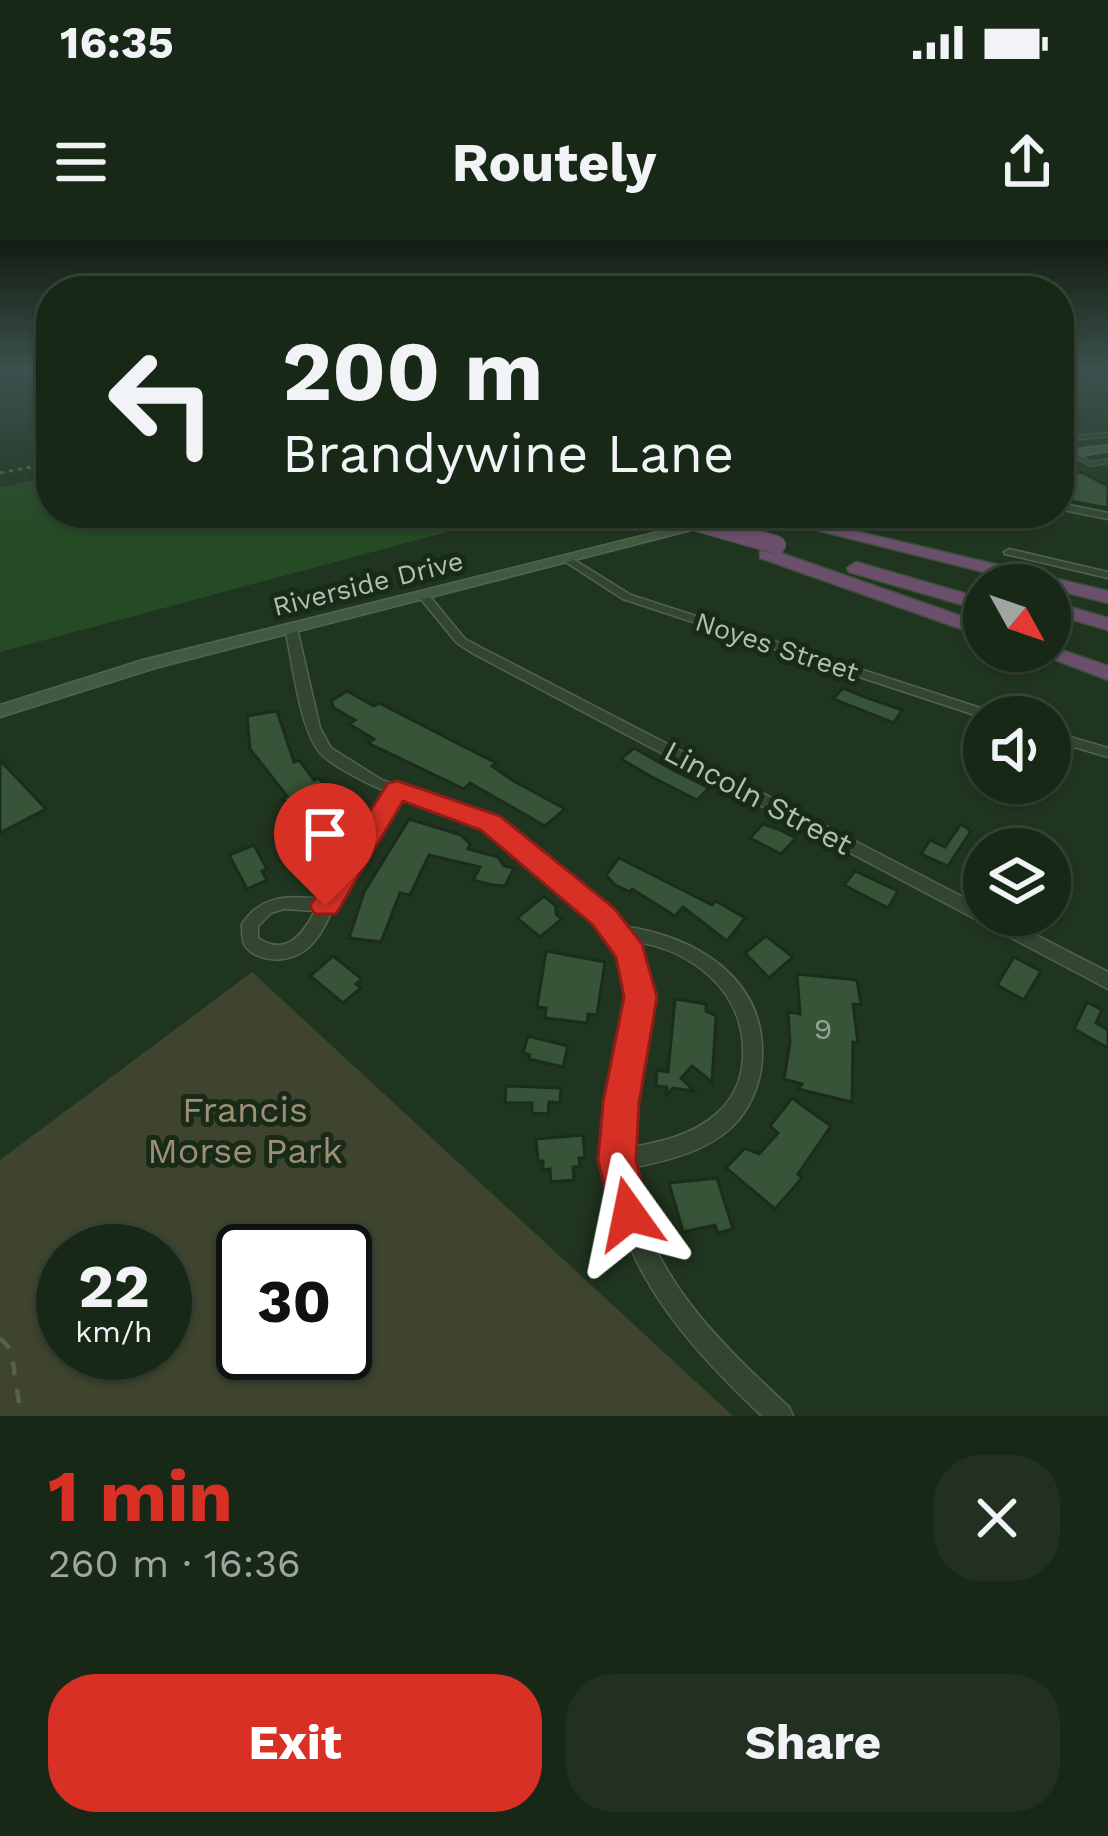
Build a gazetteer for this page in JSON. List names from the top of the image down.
{
  "streets": {
    "main road": ["Riverside Drive"],
    "street": ["Noyes Street", "Lincoln Street"]
  },
  "crossings": [
    ["Riverside Drive", "Noyes Street"],
    ["Riverside Drive", "Lincoln Street"]
  ],
  "parks": ["Francis Morse Park"],
  "house_numbers": ["9"],
  "north": "bottom right",
  "page": {
    "status": "16:35",
    "header": "Routely",
    "turn": ["200 m", "Brandywine Lane"],
    "speed": "22 km/h",
    "limit": "30",
    "heading": ["1 min", "260 m · 16:36"],
    "buttons": ["Exit", "Share"]
  }
}
